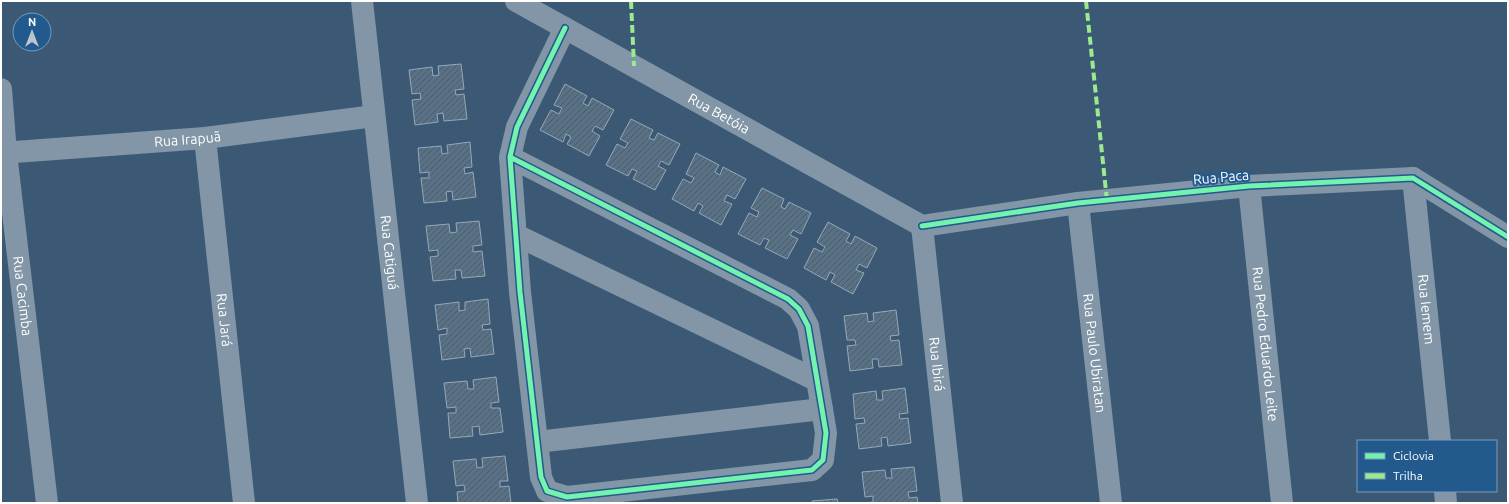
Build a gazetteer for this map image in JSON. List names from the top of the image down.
{
  "streets": {
    "street": [
      "Rua Betóia",
      "Rua Irapuã",
      "Rua Paca",
      "Rua Catiguá",
      "Rua Cacimba",
      "Rua Iemem",
      "Rua Jará",
      "Rua Pedro Eduardo Leite",
      "Rua Paulo Ubiratan",
      "Rua Ibirá"
    ]
  },
  "crossings": [
    ["Rua Betóia", "Rua Paca"],
    ["Rua Betóia", "Rua Ibirá"],
    ["Rua Irapuã", "Rua Catiguá"],
    ["Rua Irapuã", "Rua Cacimba"],
    ["Rua Irapuã", "Rua Jará"],
    ["Rua Paca", "Rua Iemem"],
    ["Rua Paca", "Rua Pedro Eduardo Leite"],
    ["Rua Paca", "Rua Paulo Ubiratan"],
    ["Rua Paca", "Rua Ibirá"]
  ],
  "legend": ["Ciclovia", "Trilha"],
  "north": "top"
}
